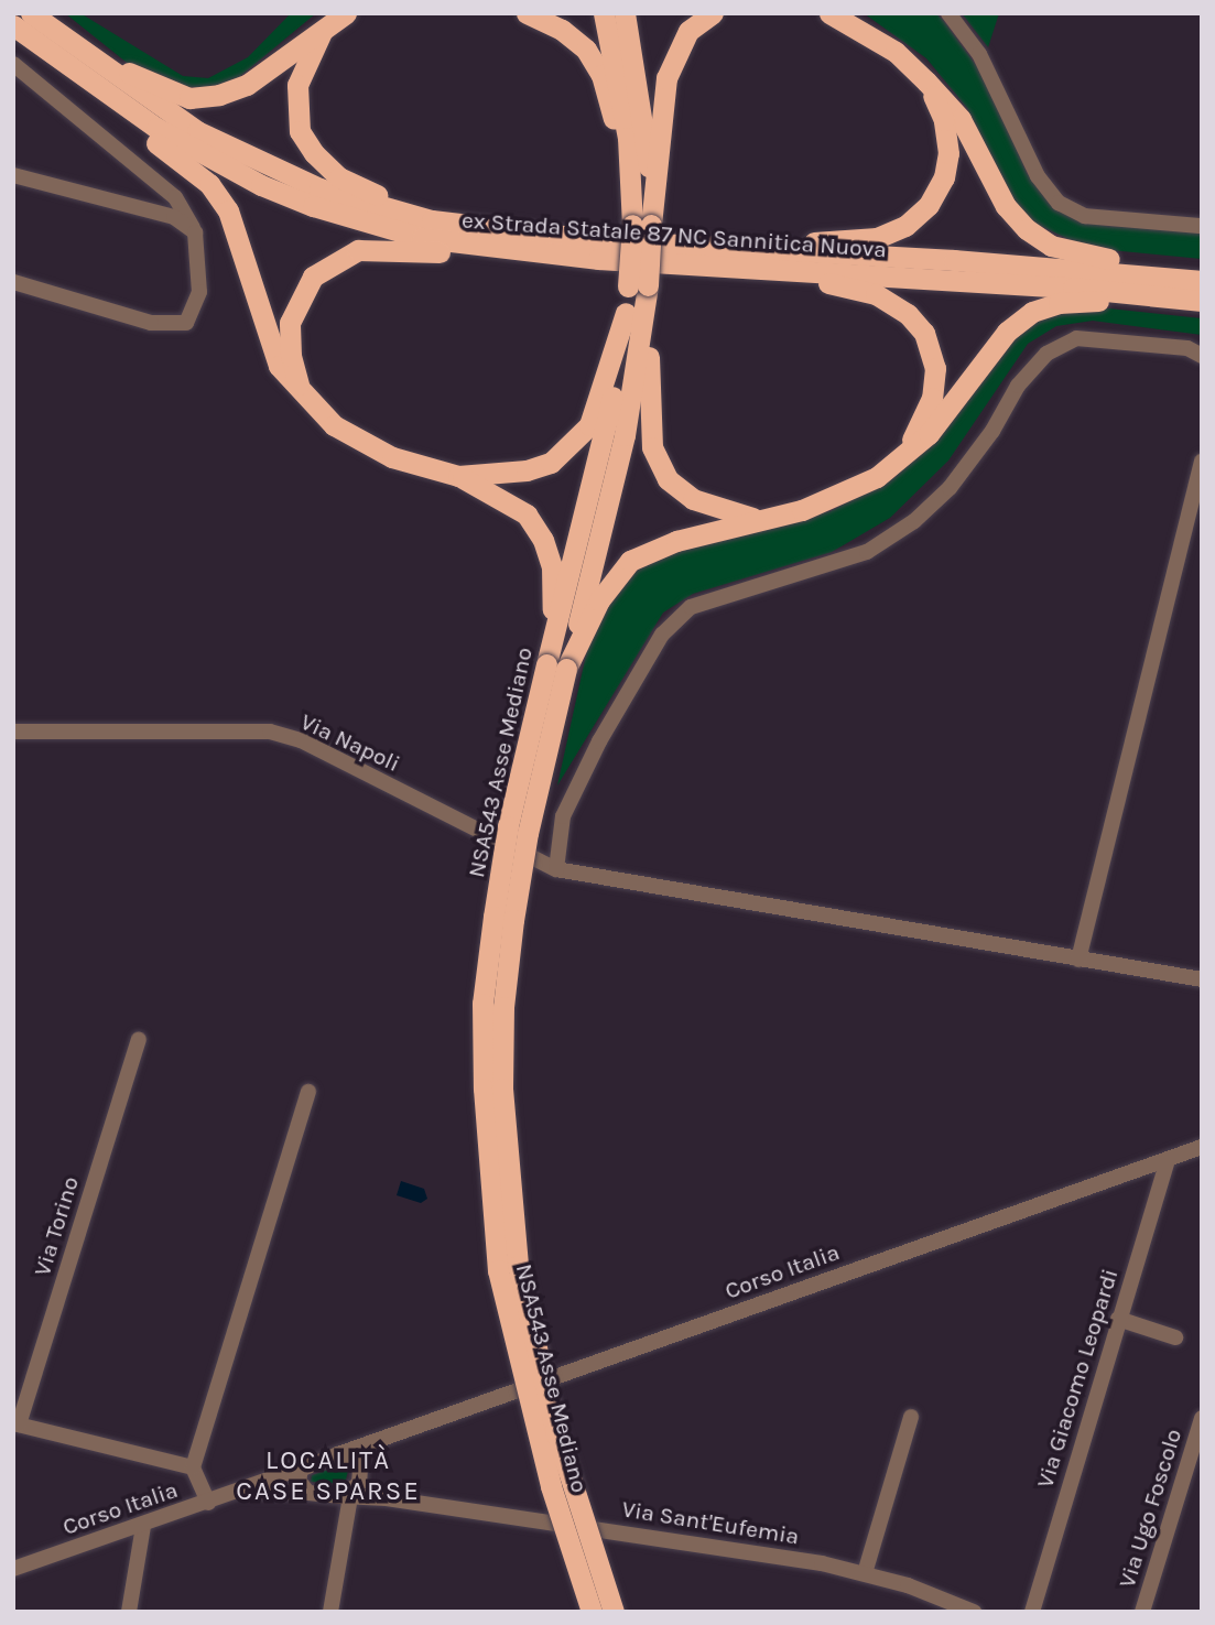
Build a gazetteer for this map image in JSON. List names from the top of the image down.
{
  "streets": {
    "highway": ["ex Strada Statale 87 NC Sannitica Nuova", "NSA543 Asse Mediano"],
    "street": [
      "Via Napoli",
      "Via Torino",
      "Corso Italia",
      "Via Giacomo Leopardi",
      "Via Ugo Foscolo",
      "Via Sant'Eufemia"
    ]
  },
  "crossings": [
    ["Corso Italia", "Via Giacomo Leopardi"],
    ["Corso Italia", "Via Sant'Eufemia"]
  ],
  "districts": ["LOCALITÀ CASE SPARSE"]
}
